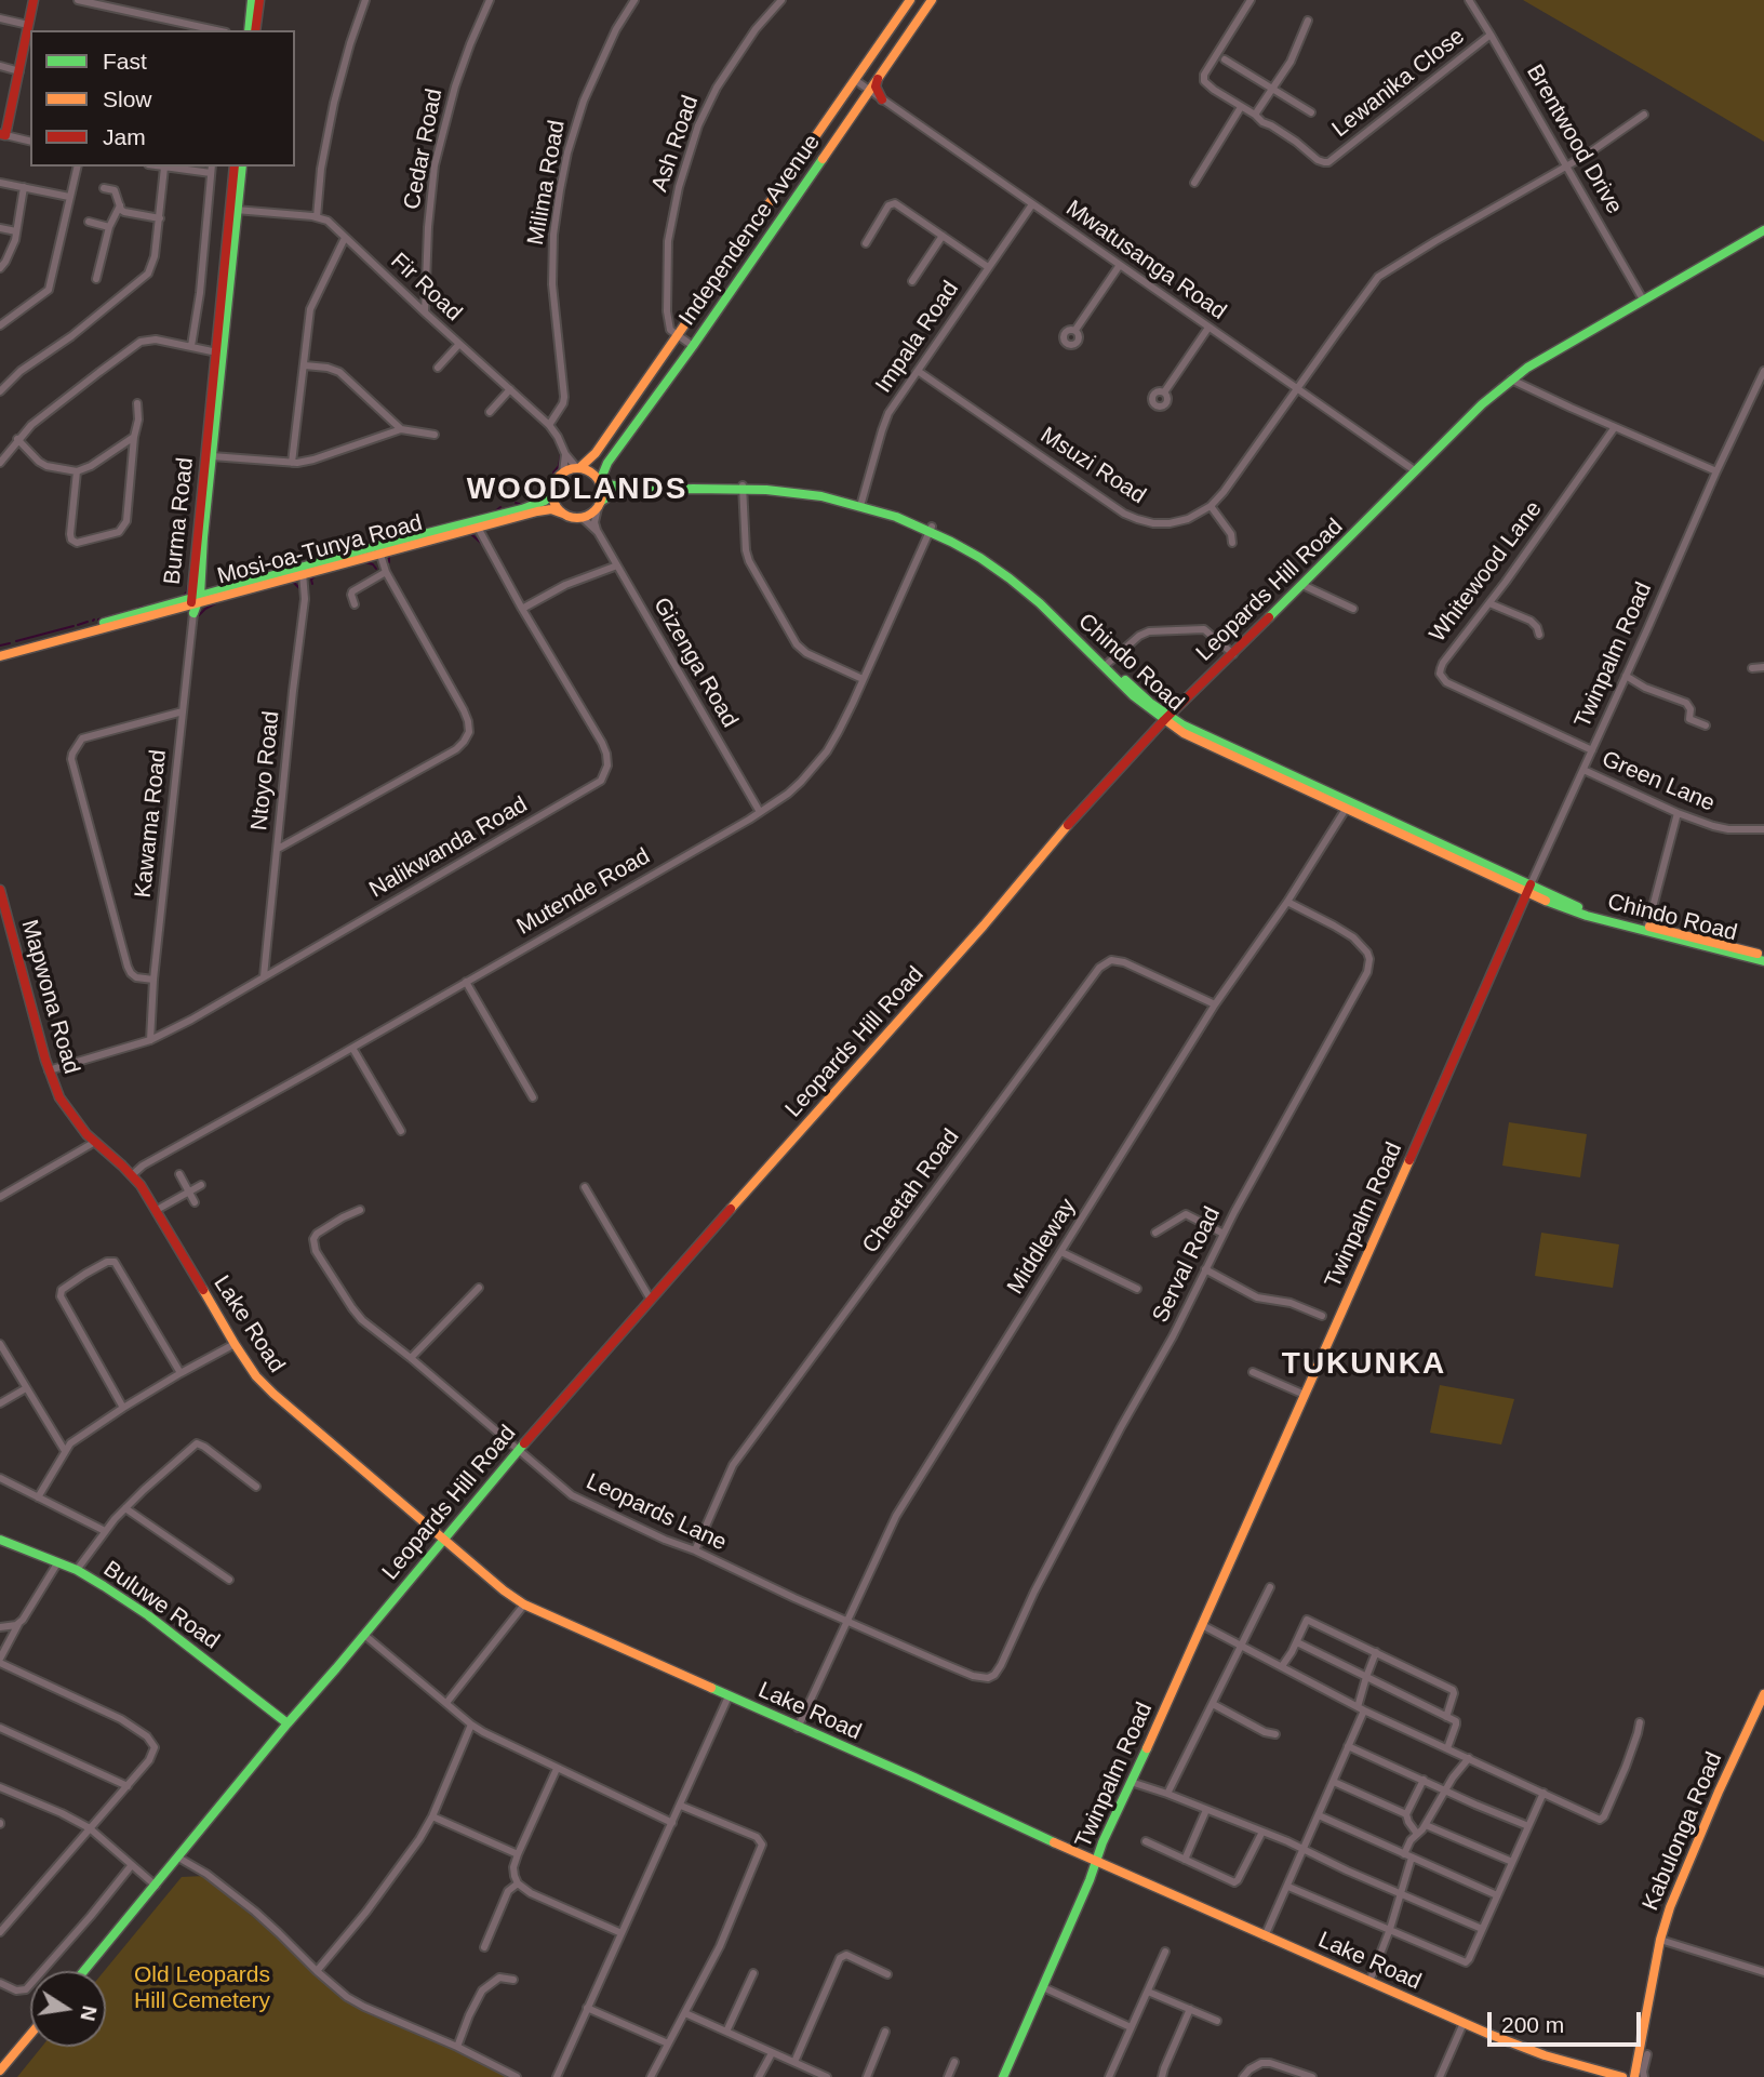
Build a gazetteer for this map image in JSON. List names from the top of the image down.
{
  "streets": {
    "main road": [
      "Independence Avenue",
      "Burma Road",
      "Mosi-oa-Tunya Road",
      "Leopards Hill Road",
      "Twinpalm Road",
      "Chindo Road",
      "Mapwona Road",
      "Lake Road",
      "Buluwe Road",
      "Kabulonga Road"
    ],
    "street": [
      "Lewanika Close",
      "Brentwood Drive",
      "Ash Road",
      "Cedar Road",
      "Milima Road",
      "Mwatusanga Road",
      "Fir Road",
      "Impala Road",
      "Msuzi Road",
      "Whitewood Lane",
      "Gizenga Road",
      "Ntoyo Road",
      "Green Lane",
      "Kawama Road",
      "Nalikwanda Road",
      "Mutende Road",
      "Cheetah Road",
      "Middleway",
      "Serval Road",
      "Leopards Lane"
    ]
  },
  "crossings": [
    ["Lewanika Close", "Brentwood Drive"],
    ["Brentwood Drive", "Msuzi Road"],
    ["Brentwood Drive", "Leopards Hill Road"],
    ["Ash Road", "Independence Avenue"],
    ["Cedar Road", "Fir Road"],
    ["Milima Road", "Fir Road"],
    ["Independence Avenue", "Mwatusanga Road"],
    ["Independence Avenue", "Fir Road"],
    ["Independence Avenue", "Mosi-oa-Tunya Road"],
    ["Independence Avenue", "Gizenga Road"],
    ["Independence Avenue", "Chindo Road"],
    ["Mwatusanga Road", "Impala Road"],
    ["Mwatusanga Road", "Msuzi Road"],
    ["Mwatusanga Road", "Leopards Hill Road"],
    ["Fir Road", "Mosi-oa-Tunya Road"],
    ["Fir Road", "Gizenga Road"],
    ["Fir Road", "Chindo Road"],
    ["Impala Road", "Msuzi Road"],
    ["Impala Road", "Chindo Road"],
    ["Burma Road", "Mosi-oa-Tunya Road"],
    ["Burma Road", "Kawama Road"],
    ["Mosi-oa-Tunya Road", "Gizenga Road"],
    ["Mosi-oa-Tunya Road", "Chindo Road"],
    ["Mosi-oa-Tunya Road", "Ntoyo Road"],
    ["Mosi-oa-Tunya Road", "Kawama Road"],
    ["Mosi-oa-Tunya Road", "Nalikwanda Road"],
    ["Whitewood Lane", "Twinpalm Road"],
    ["Leopards Hill Road", "Chindo Road"],
    ["Leopards Hill Road", "Lake Road"],
    ["Leopards Hill Road", "Leopards Lane"],
    ["Leopards Hill Road", "Buluwe Road"],
    ["Twinpalm Road", "Chindo Road"],
    ["Twinpalm Road", "Green Lane"],
    ["Twinpalm Road", "Lake Road"],
    ["Gizenga Road", "Chindo Road"],
    ["Gizenga Road", "Mutende Road"],
    ["Chindo Road", "Mutende Road"],
    ["Chindo Road", "Middleway"],
    ["Ntoyo Road", "Nalikwanda Road"],
    ["Kawama Road", "Nalikwanda Road"],
    ["Nalikwanda Road", "Mapwona Road"],
    ["Mutende Road", "Mapwona Road"],
    ["Mutende Road", "Lake Road"],
    ["Mapwona Road", "Lake Road"],
    ["Cheetah Road", "Middleway"],
    ["Cheetah Road", "Leopards Lane"],
    ["Middleway", "Serval Road"],
    ["Middleway", "Lake Road"],
    ["Middleway", "Leopards Lane"],
    ["Serval Road", "Leopards Lane"]
  ],
  "districts": ["WOODLANDS", "TUKUNKA"],
  "parks": ["Old Leopards Hill Cemetery"],
  "legend": ["Fast", "Slow", "Jam"],
  "scale_bar": "200 m",
  "north": "right"
}
